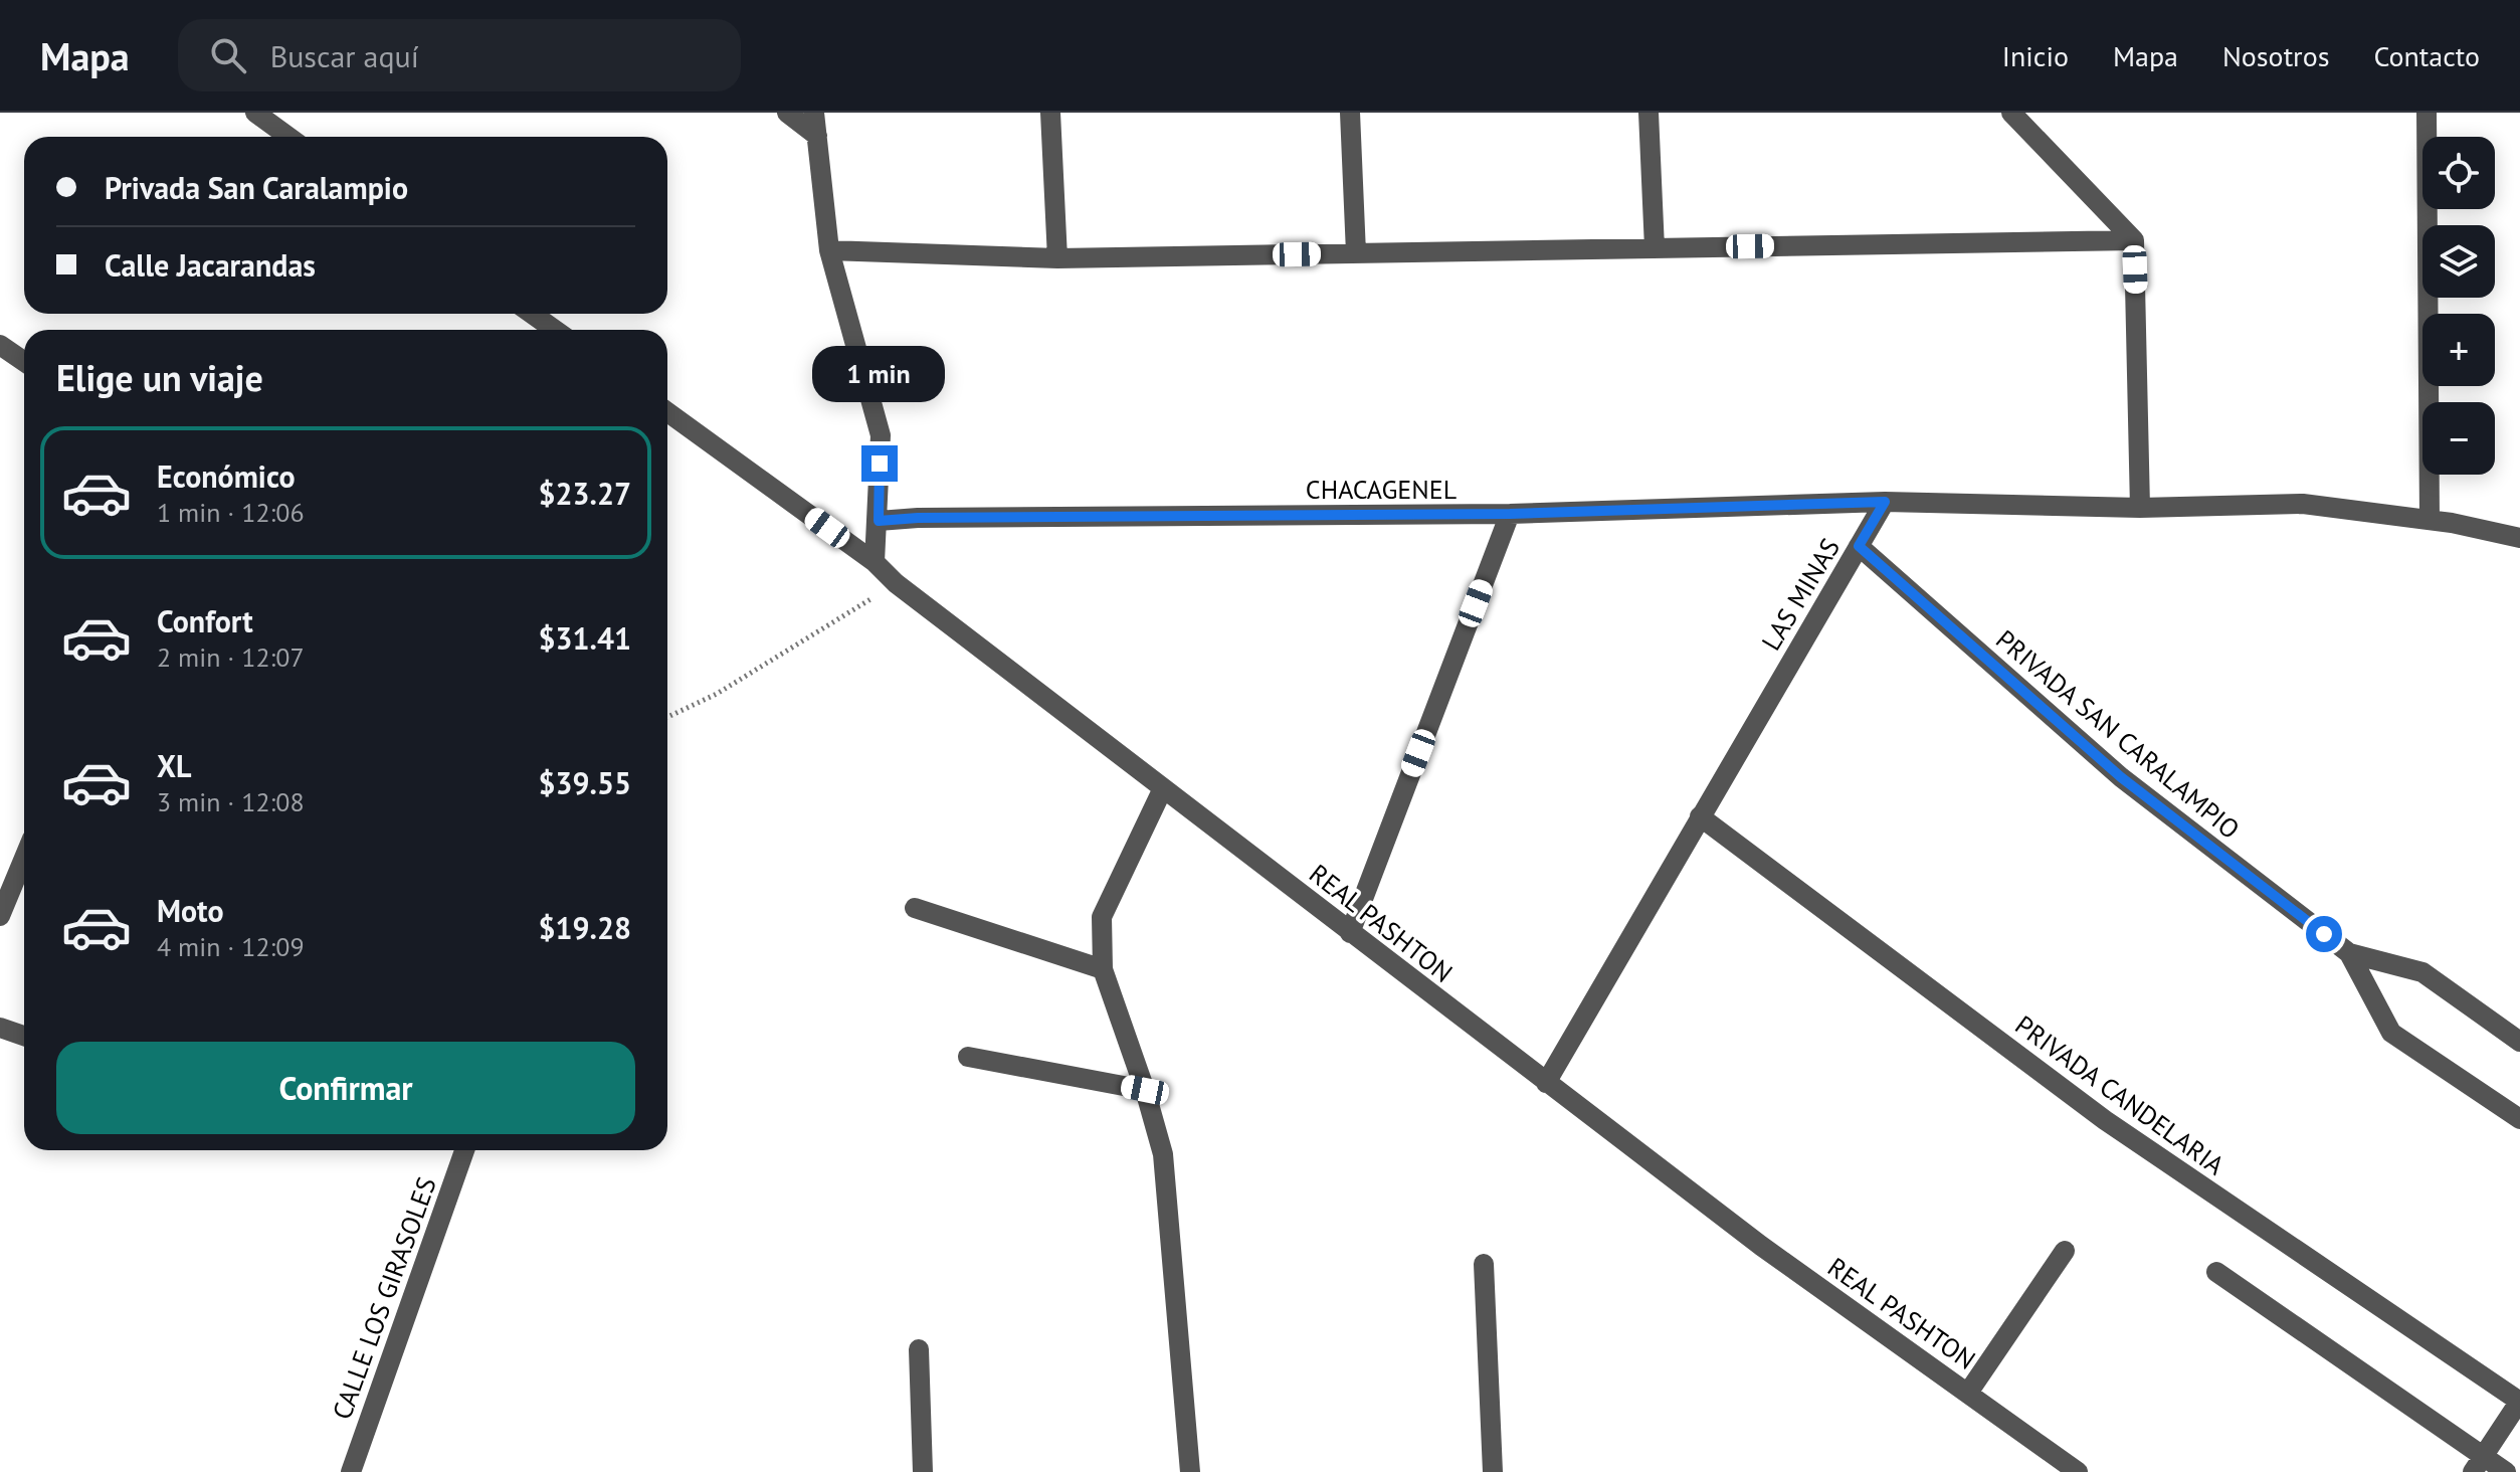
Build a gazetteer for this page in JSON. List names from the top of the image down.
{
  "streets": {
    "street": [
      "CHACAGENEL",
      "LAS MINAS",
      "PRIVADA SAN CARALAMPIO",
      "REAL PASHTON",
      "PRIVADA CANDELARIA",
      "CALLE LOS GIRASOLES"
    ]
  },
  "crossings": [
    ["CHACAGENEL", "LAS MINAS"],
    ["LAS MINAS", "PRIVADA SAN CARALAMPIO"],
    ["LAS MINAS", "REAL PASHTON"],
    ["LAS MINAS", "PRIVADA CANDELARIA"]
  ],
  "page": {
    "header": "Mapa",
    "search": "Buscar aquí",
    "nav": [
      "Inicio",
      "Mapa",
      "Nosotros",
      "Contacto"
    ],
    "map_buttons": ["+", "−"],
    "banner": ["Privada San Caralampio", "Calle Jacarandas"],
    "heading": "Elige un viaje",
    "bubble": "1 min",
    "list": [
      {
        "name": "Económico",
        "note": "1 min · 12:06",
        "value": "$23.27"
      },
      {
        "name": "Confort",
        "note": "2 min · 12:07",
        "value": "$31.41"
      },
      {
        "name": "XL",
        "note": "3 min · 12:08",
        "value": "$39.55"
      },
      {
        "name": "Moto",
        "note": "4 min · 12:09",
        "value": "$19.28"
      }
    ],
    "buttons": "Confirmar"
  }
}
